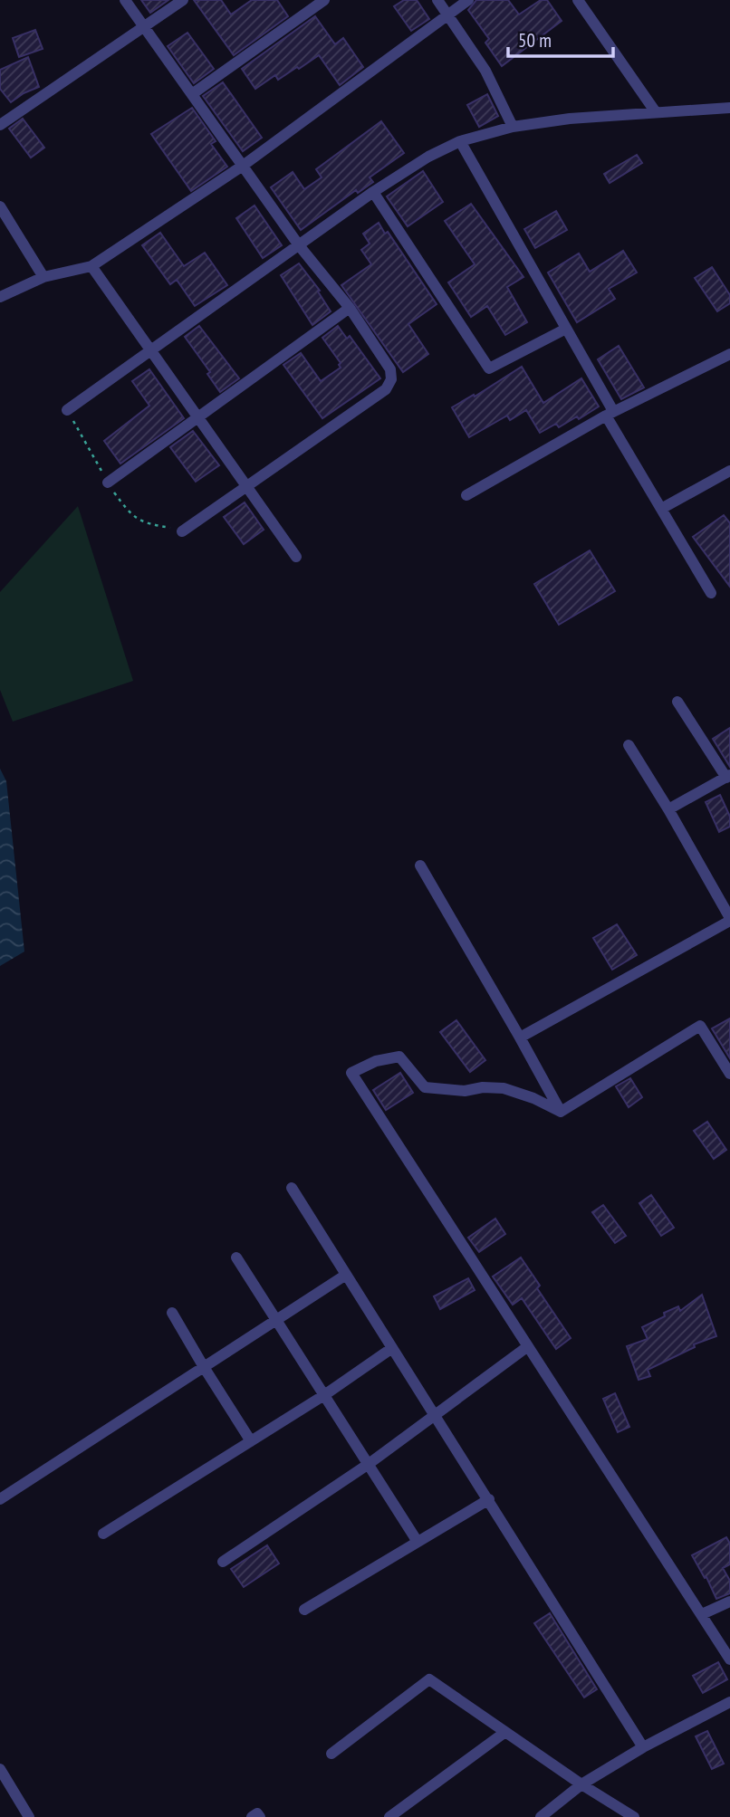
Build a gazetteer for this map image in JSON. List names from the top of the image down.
{
  "scale_bar": "50 m"
}
